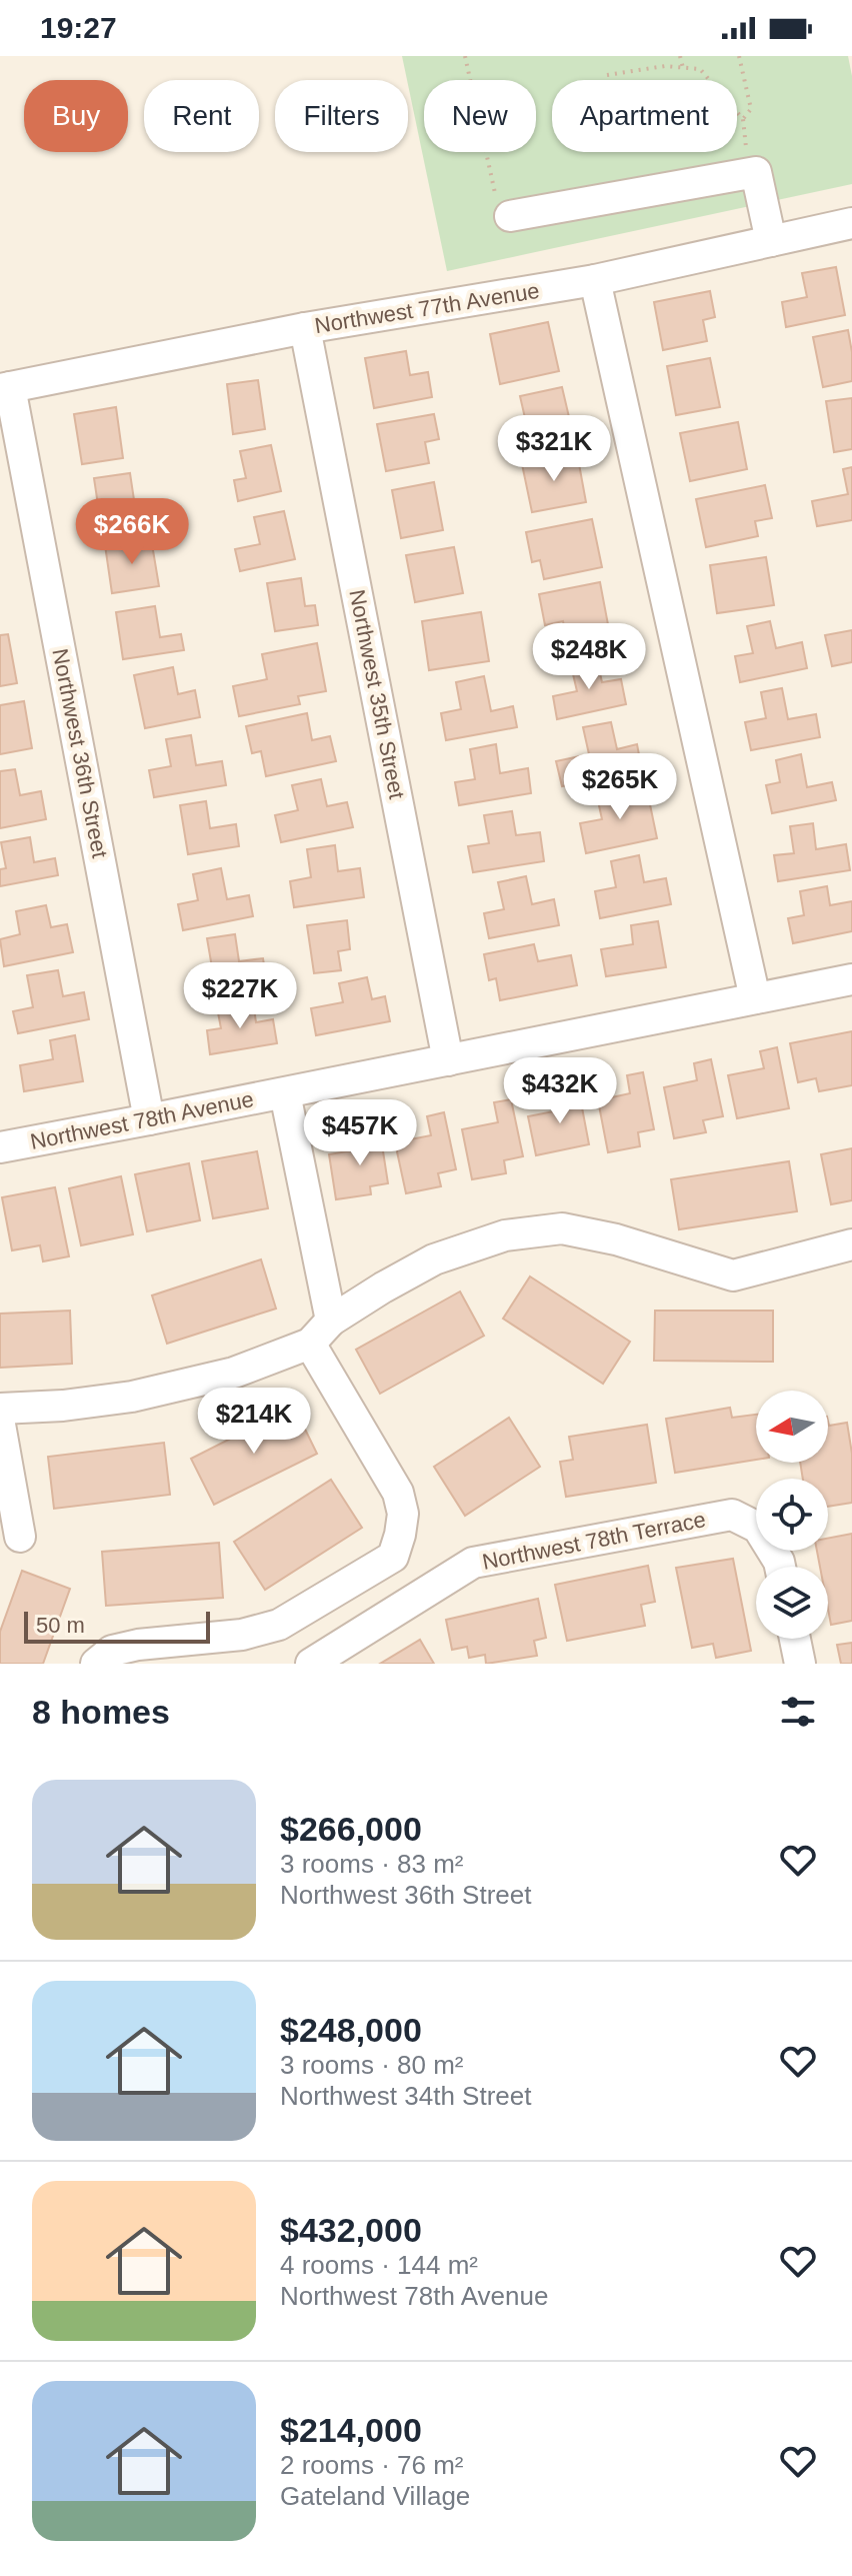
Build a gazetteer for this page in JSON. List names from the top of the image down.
{
  "streets": {
    "street": [
      "Northwest 77th Avenue",
      "Northwest 35th Street",
      "Northwest 36th Street",
      "Northwest 78th Avenue",
      "Northwest 78th Terrace"
    ]
  },
  "crossings": [
    ["Northwest 77th Avenue", "Northwest 35th Street"],
    ["Northwest 77th Avenue", "Northwest 36th Street"],
    ["Northwest 35th Street", "Northwest 78th Avenue"],
    ["Northwest 36th Street", "Northwest 78th Avenue"]
  ],
  "scale_bar": "50 m",
  "north": "left",
  "page": {
    "status": "19:27",
    "chip": [
      "Buy",
      "Rent",
      "Filters",
      "New",
      "Apartment"
    ],
    "price": [
      "$321K",
      "$266K",
      "$248K",
      "$265K",
      "$227K",
      "$432K",
      "$457K",
      "$214K"
    ],
    "scale": "50 m",
    "heading": "8 homes",
    "list": [
      {
        "name": "$266,000",
        "note": "3 rooms · 83 m² · Northwest 36th Street"
      },
      {
        "name": "$248,000",
        "note": "3 rooms · 80 m² · Northwest 34th Street"
      },
      {
        "name": "$432,000",
        "note": "4 rooms · 144 m² · Northwest 78th Avenue"
      },
      {
        "name": "$214,000",
        "note": "2 rooms · 76 m² · Gateland Village"
      }
    ]
  }
}
